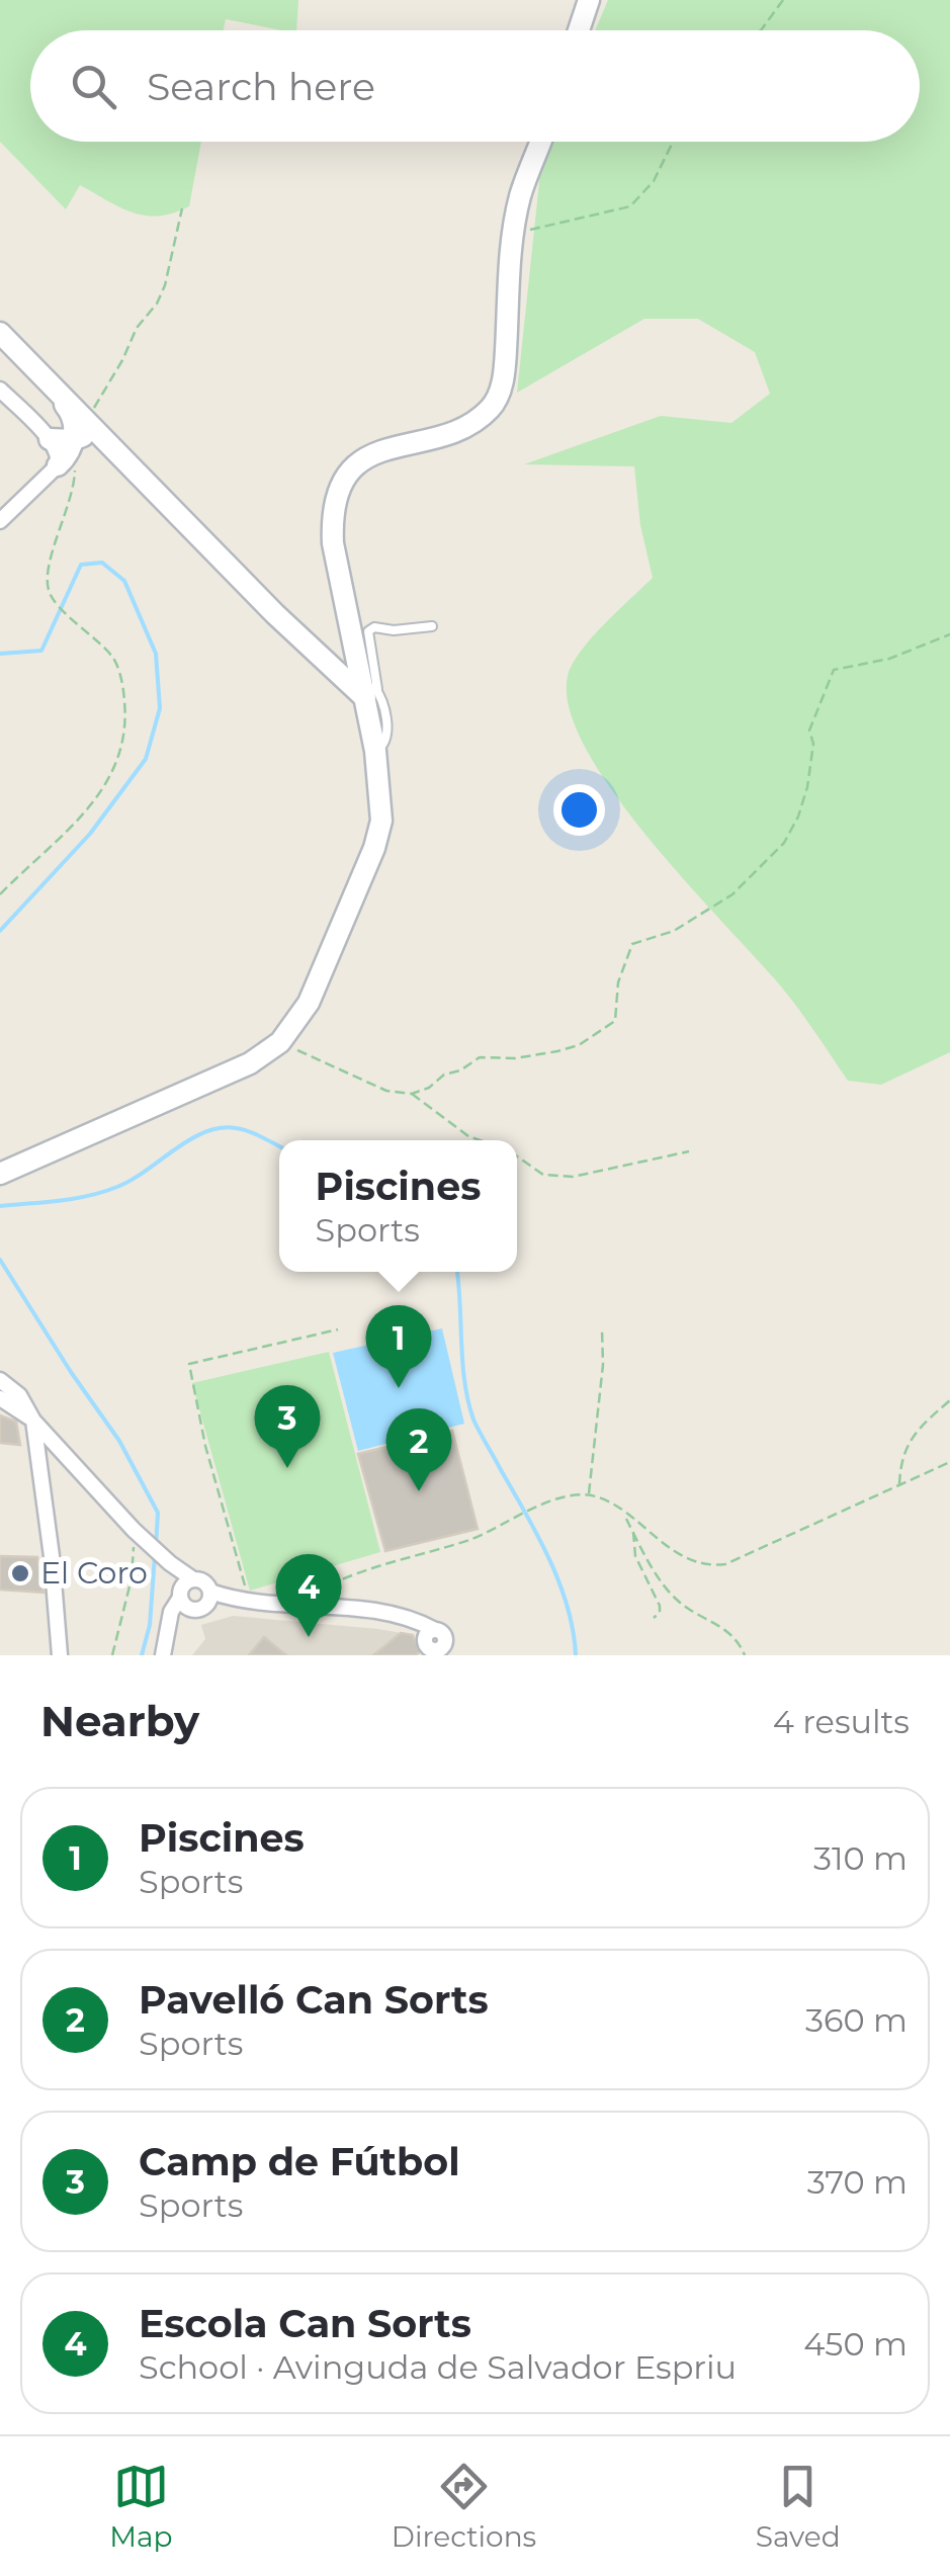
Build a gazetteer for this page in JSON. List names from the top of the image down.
{
  "places": ["El Coro"],
  "page": {
    "search": "Search here",
    "popup": ["Piscines", "Sports"],
    "pins": [
      "1",
      "3",
      "2",
      "4"
    ],
    "heading": ["Nearby", "4 results"],
    "list": [
      {
        "mark": "1",
        "name": "Piscines",
        "note": "Sports",
        "value": "310 m"
      },
      {
        "mark": "2",
        "name": "Pavelló Can Sorts",
        "note": "Sports",
        "value": "360 m"
      },
      {
        "mark": "3",
        "name": "Camp de Fútbol",
        "note": "Sports",
        "value": "370 m"
      },
      {
        "mark": "4",
        "name": "Escola Can Sorts",
        "note": "School · Avinguda de Salvador Espriu",
        "value": "450 m"
      }
    ],
    "nav": ["Map", "Directions", "Saved"]
  }
}
